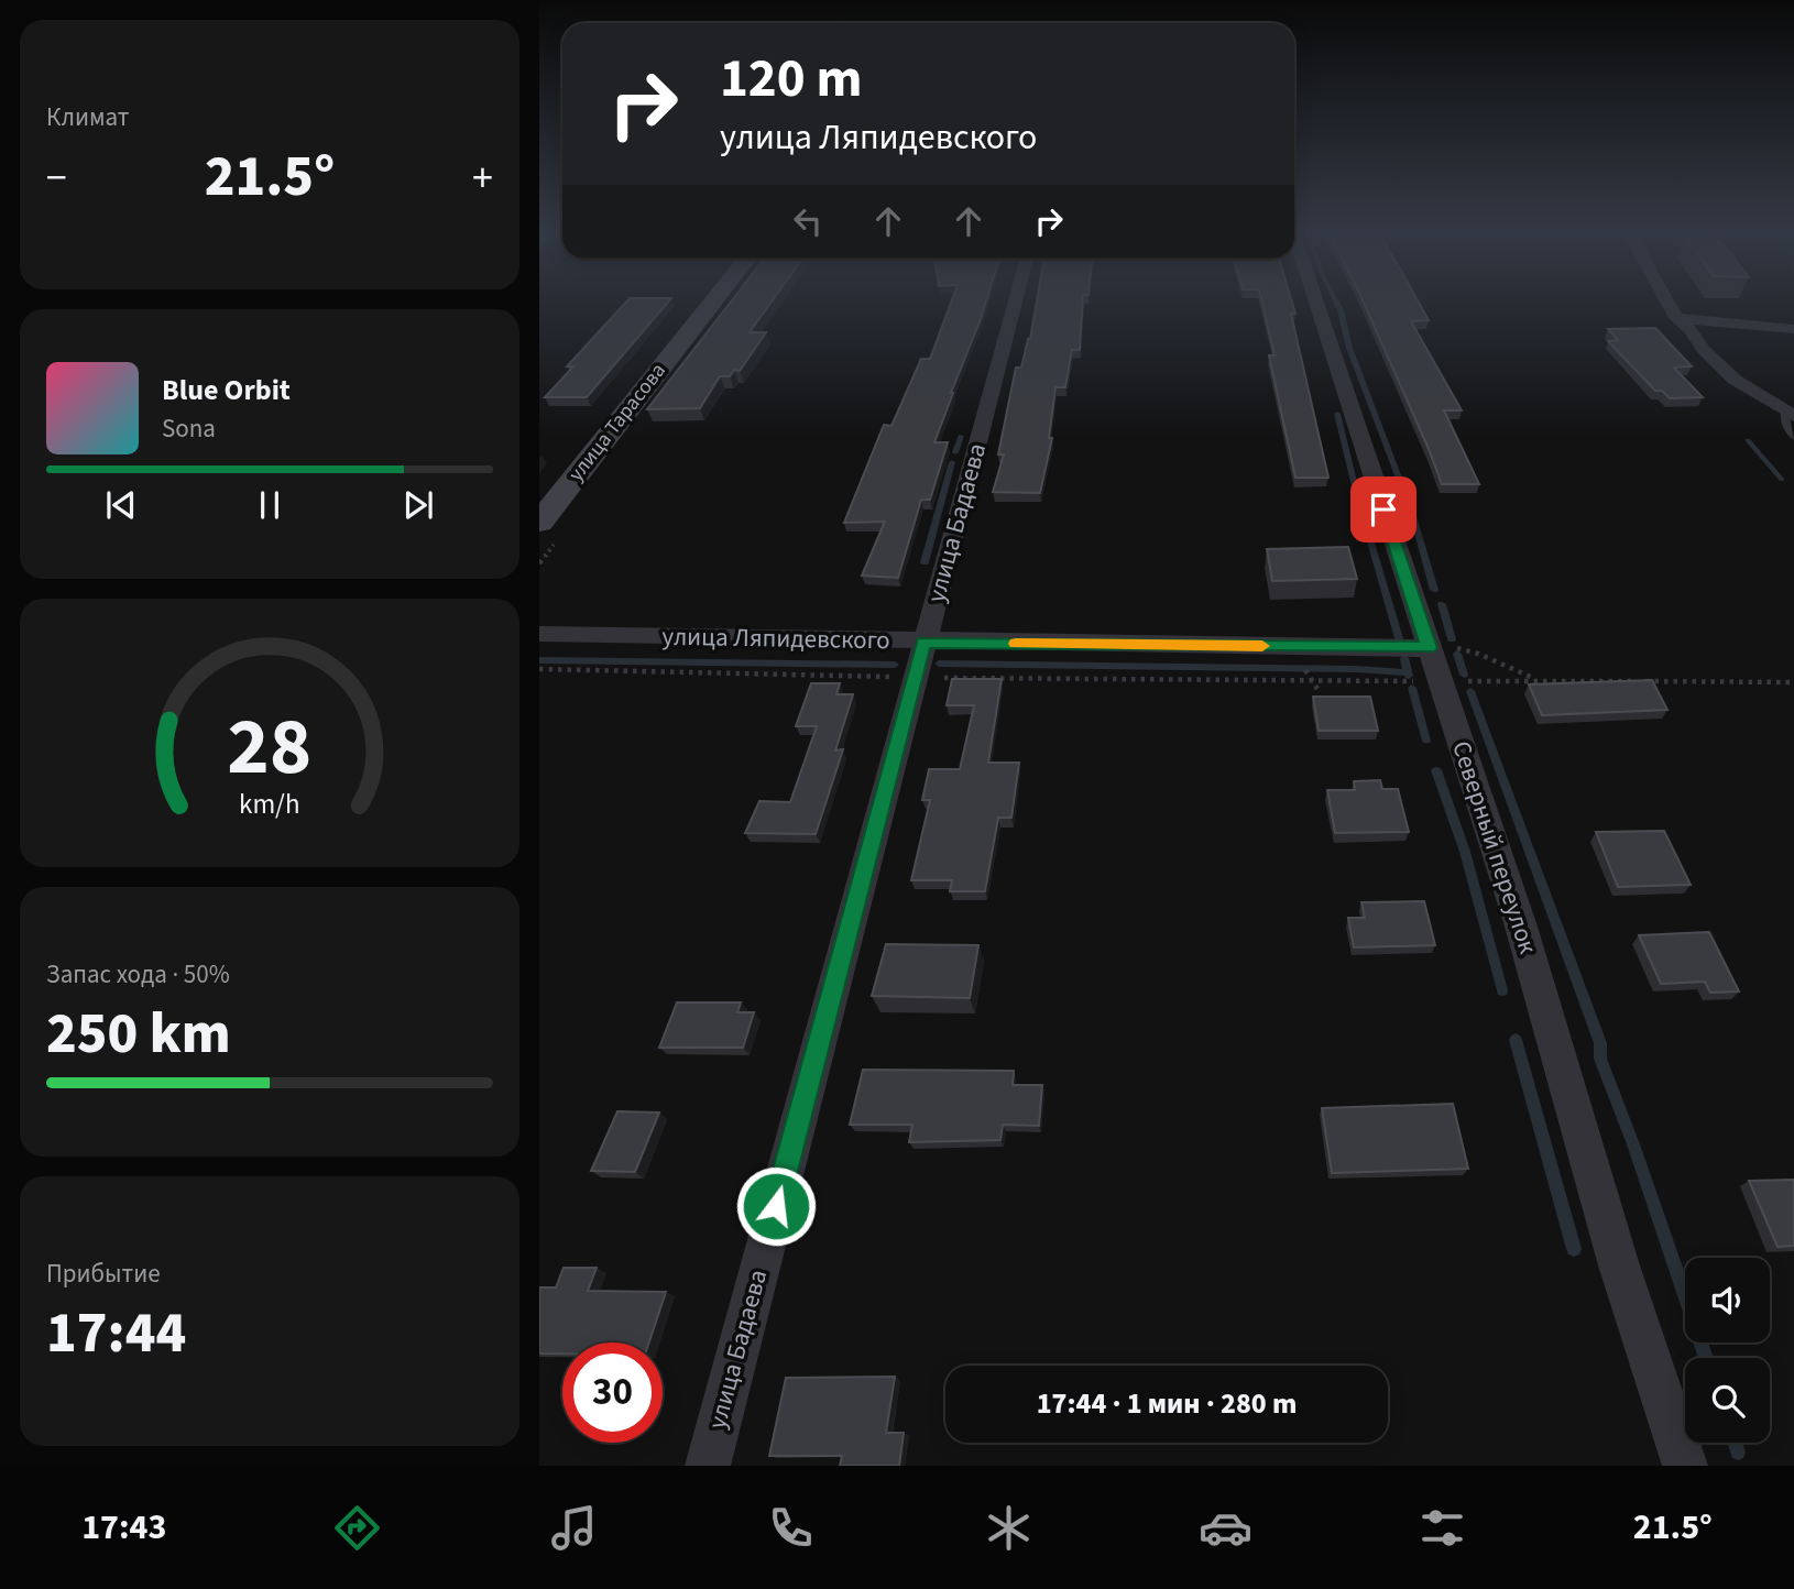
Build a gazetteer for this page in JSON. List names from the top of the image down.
{
  "streets": {
    "street": [
      "улица Тарасова",
      "улица Бадаева",
      "улица Ляпидевского",
      "Северный переулок"
    ]
  },
  "crossings": [
    ["улица Бадаева", "улица Ляпидевского"],
    ["улица Ляпидевского", "Северный переулок"]
  ],
  "page": {
    "tile": [
      "Климат",
      ["Запас хода · 50%", "250 km"],
      ["Прибытие", "17:44"]
    ],
    "turn": ["120 m", "улица Ляпидевского"],
    "heat": ["−", "21.5°", "+"],
    "song": ["Blue Orbit", "Sona"],
    "limit": "30",
    "trip": "17:44 · 1 мин · 280 m",
    "tabs": ["17:43", "21.5°"],
    "gauge": ["28", "km/h"]
  }
}
